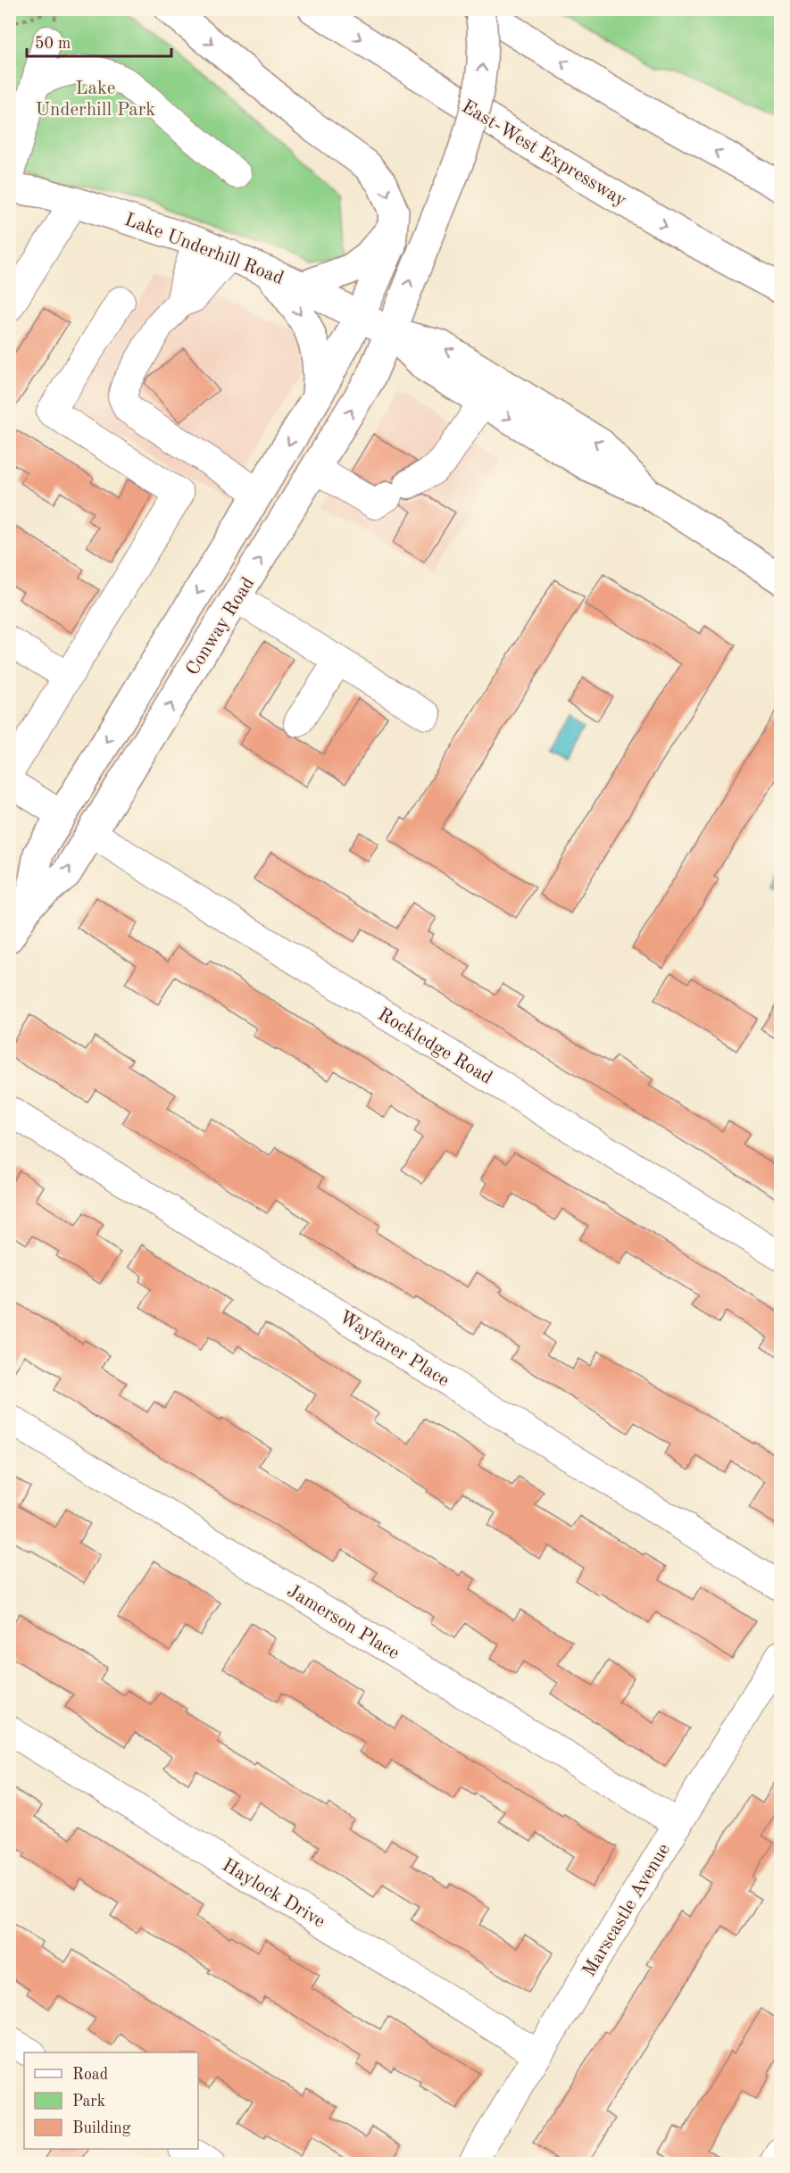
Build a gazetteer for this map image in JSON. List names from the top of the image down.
{
  "streets": {
    "main road": ["East-West Expressway", "Lake Underhill Road", "Conway Road"],
    "street": [
      "Rockledge Road",
      "Wayfarer Place",
      "Jamerson Place",
      "Haylock Drive",
      "Marscastle Avenue"
    ]
  },
  "crossings": [
    ["Lake Underhill Road", "Conway Road"],
    ["Conway Road", "Rockledge Road"],
    ["Jamerson Place", "Marscastle Avenue"],
    ["Haylock Drive", "Marscastle Avenue"]
  ],
  "parks": ["Lake Underhill Park"],
  "legend": ["Road", "Park", "Building"],
  "scale_bar": "50 m"
}
